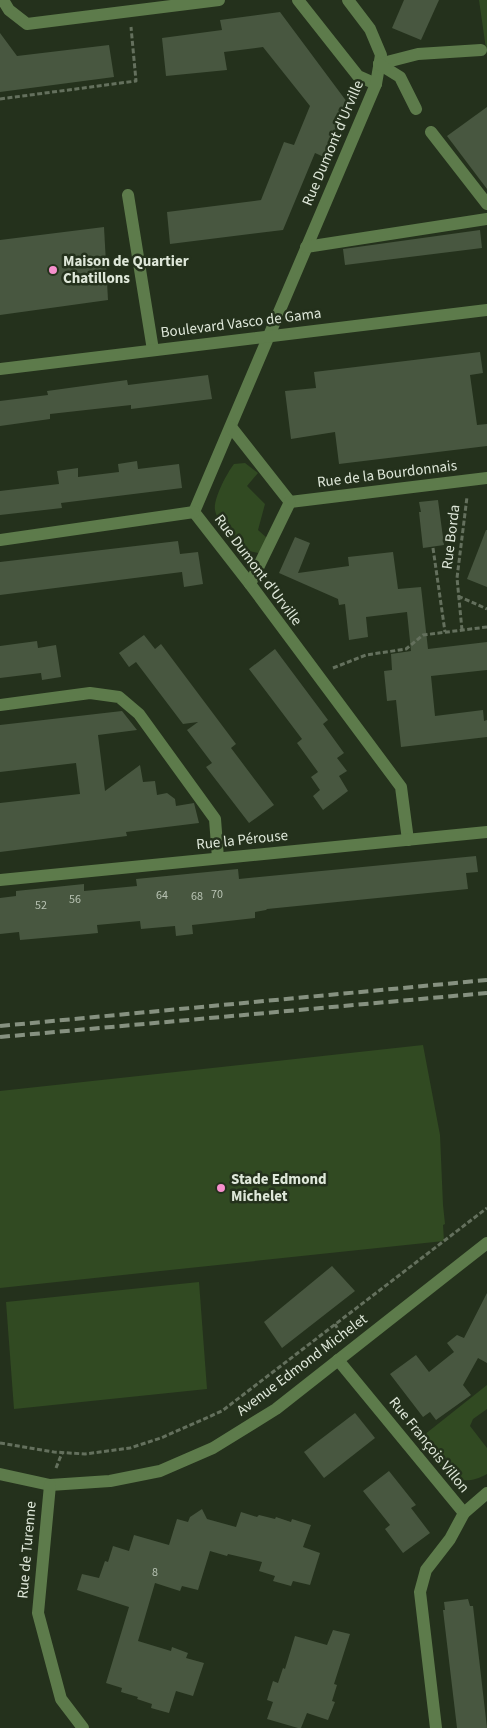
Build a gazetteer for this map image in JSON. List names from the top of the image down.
{
  "streets": {
    "street": [
      "Rue Dumont d'Urville",
      "Boulevard Vasco de Gama",
      "Rue de la Bourdonnais",
      "Rue la Pérouse",
      "Avenue Edmond Michelet",
      "Rue François Villon",
      "Rue de Turenne"
    ],
    "path": ["Rue Borda"]
  },
  "crossings": [
    ["Rue Dumont d'Urville", "Boulevard Vasco de Gama"],
    ["Rue Dumont d'Urville", "Rue la Pérouse"],
    ["Rue de la Bourdonnais", "Rue Borda"],
    ["Avenue Edmond Michelet", "Rue François Villon"],
    ["Avenue Edmond Michelet", "Rue de Turenne"]
  ],
  "places": ["Maison de Quartier Chatillons", "Stade Edmond Michelet"],
  "house_numbers": [
    "70",
    "64",
    "68",
    "56",
    "52",
    "8"
  ]
}
